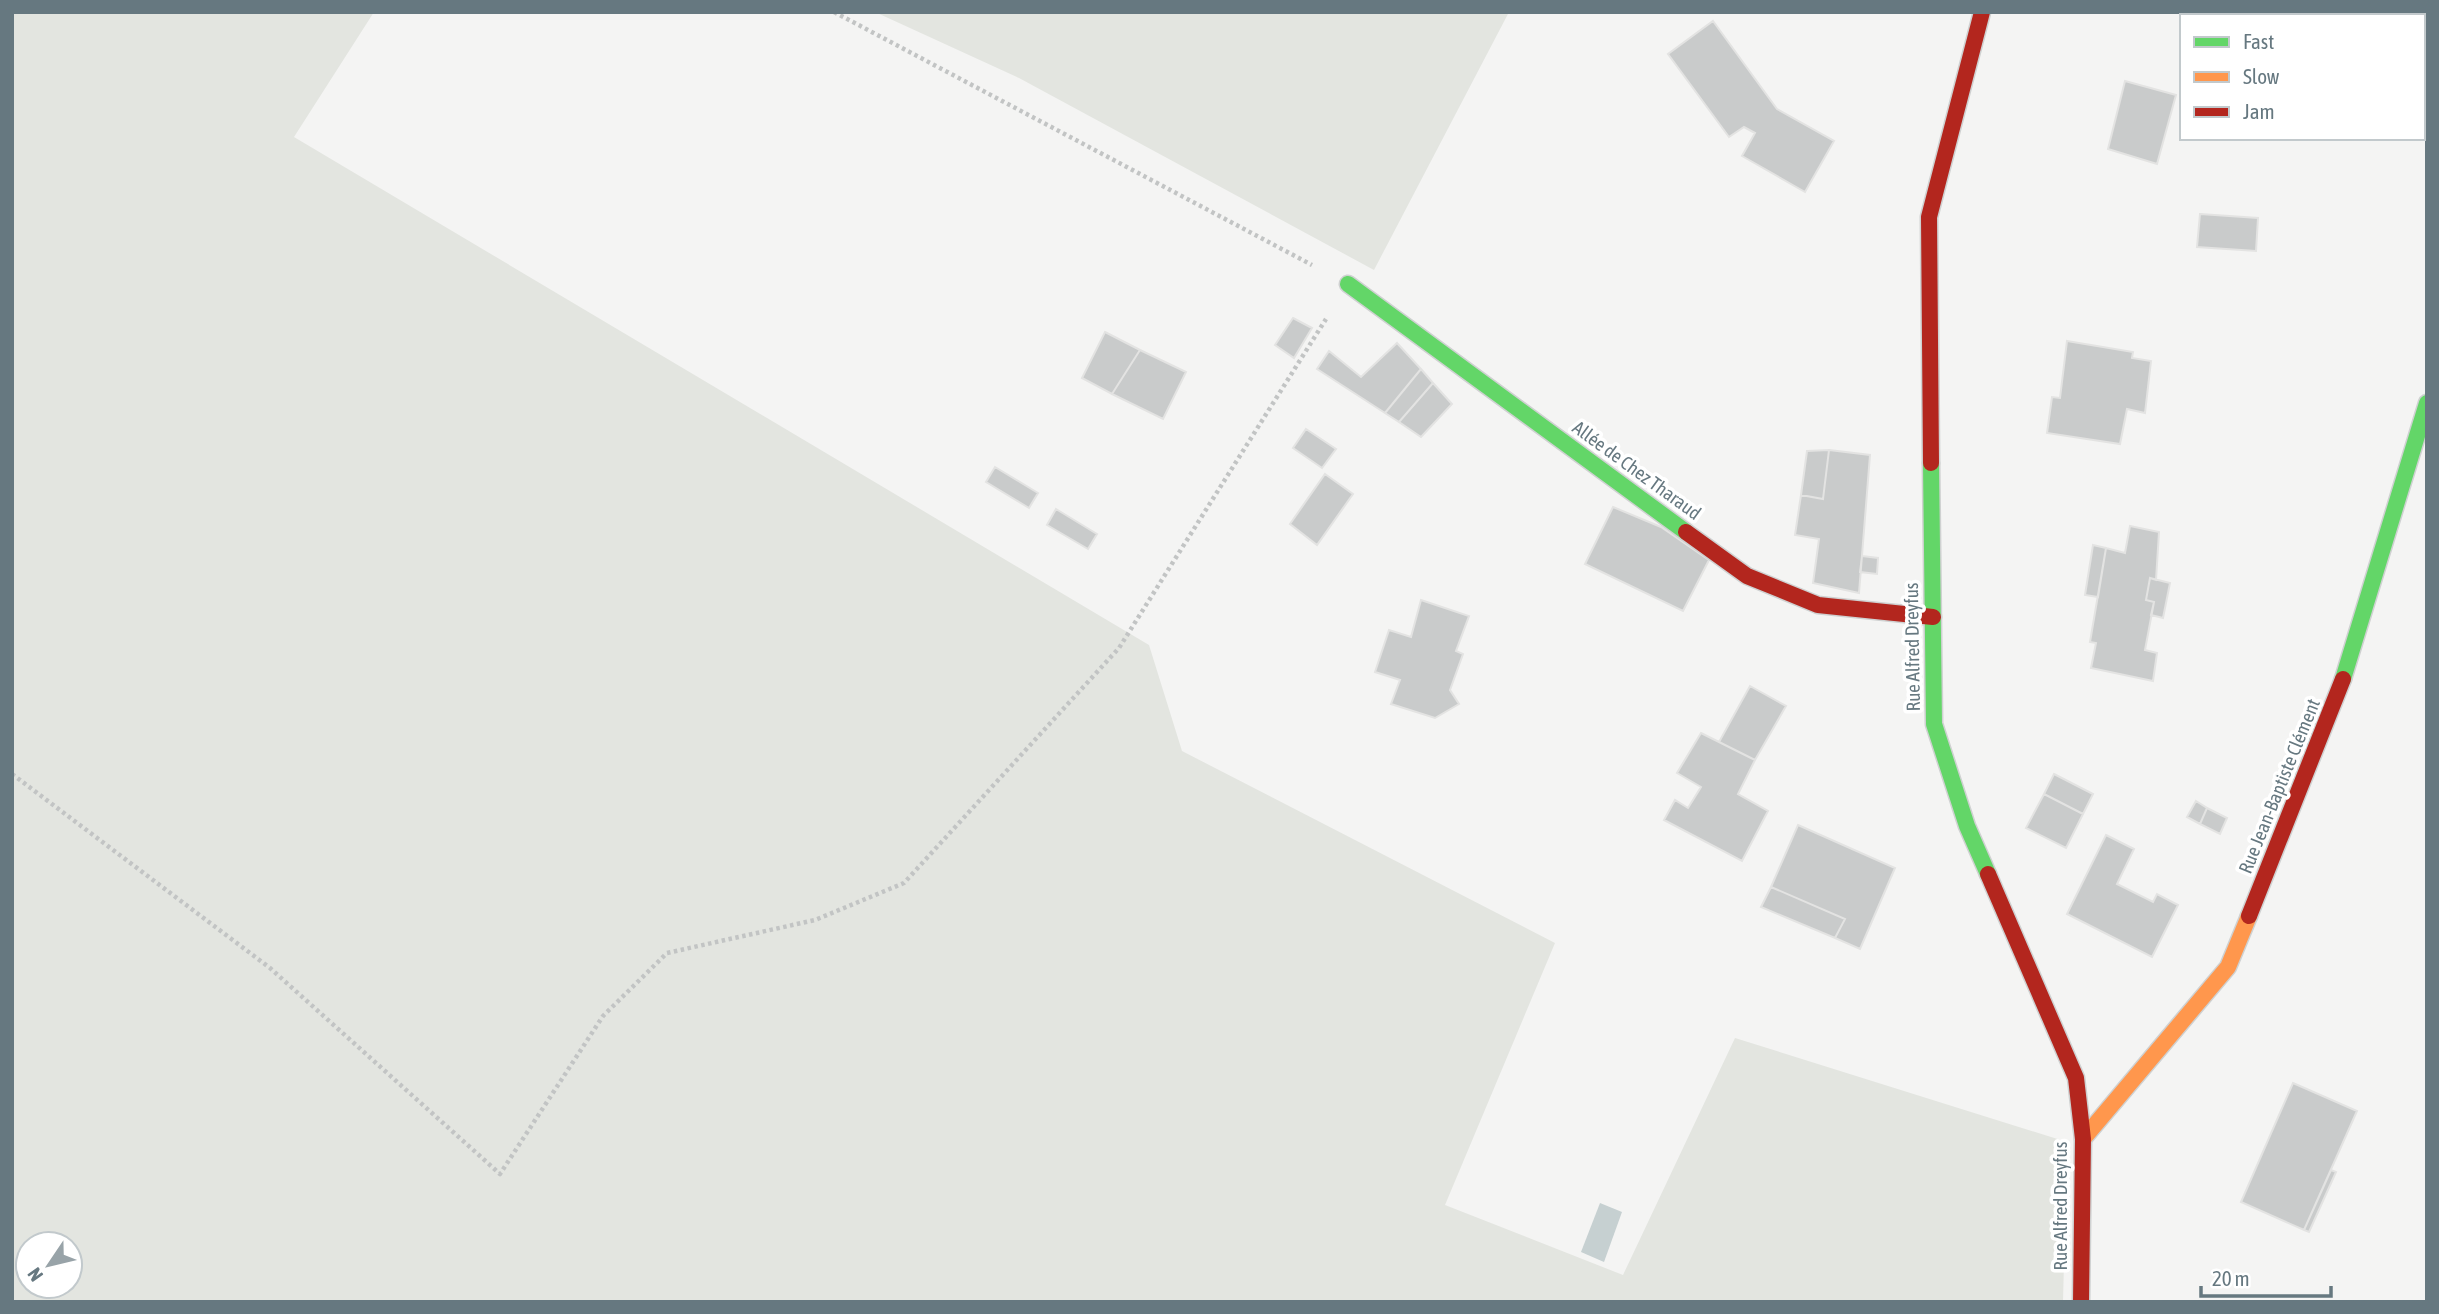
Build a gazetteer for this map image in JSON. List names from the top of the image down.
{
  "streets": {
    "street": ["Allée de Chez Tharaud", "Rue Alfred Dreyfus", "Rue Jean-Baptiste Clément"]
  },
  "crossings": [
    ["Allée de Chez Tharaud", "Rue Alfred Dreyfus"],
    ["Rue Alfred Dreyfus", "Rue Jean-Baptiste Clément"]
  ],
  "legend": ["Fast", "Slow", "Jam"],
  "scale_bar": "20 m",
  "north": "bottom left"
}
